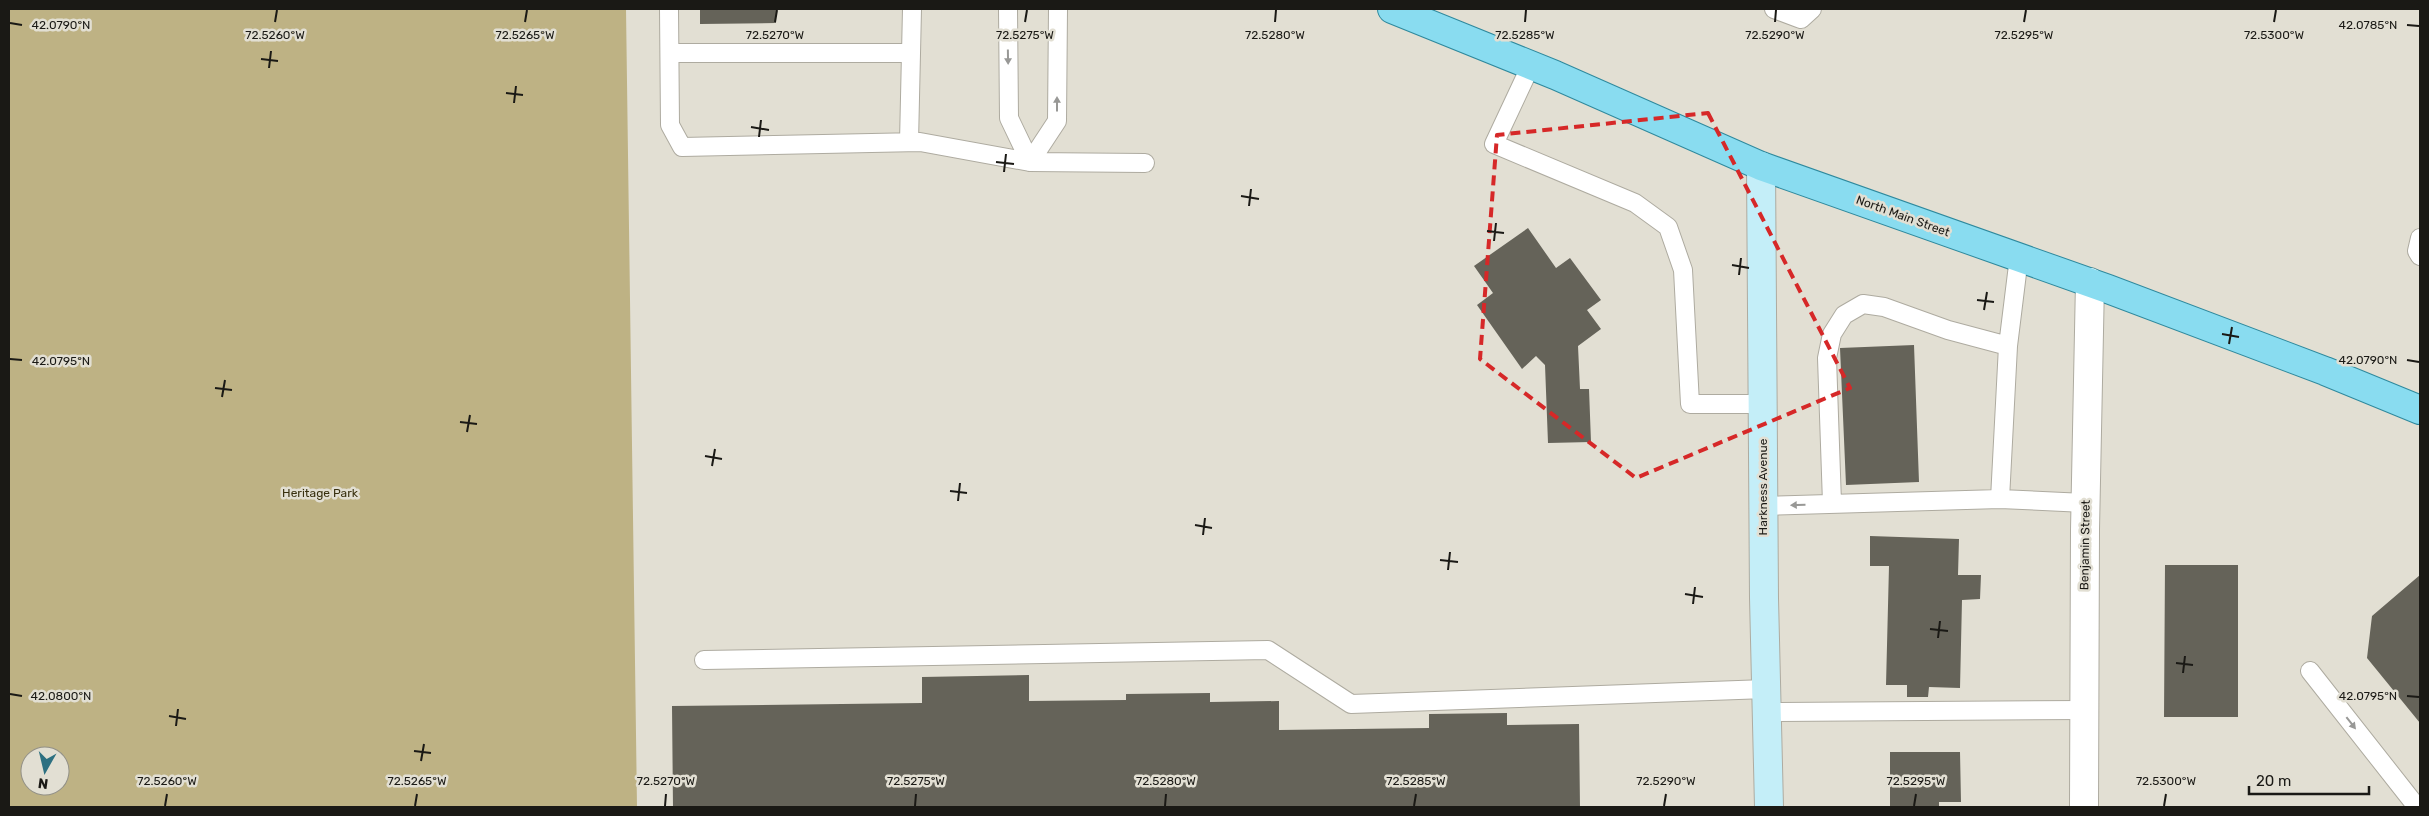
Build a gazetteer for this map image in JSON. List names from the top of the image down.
{
  "streets": {
    "main road": ["North Main Street", "Harkness Avenue"],
    "street": ["Benjamin Street"]
  },
  "crossings": [
    ["North Main Street", "Harkness Avenue"],
    ["North Main Street", "Benjamin Street"]
  ],
  "parks": ["Heritage Park"],
  "scale_bar": "20 m",
  "north": "bottom",
  "coordinates": [
    "42.0785°N",
    "42.0790°N",
    "72.5260°W",
    "72.5265°W",
    "72.5270°W",
    "72.5275°W",
    "72.5280°W",
    "72.5285°W",
    "72.5290°W",
    "72.5295°W",
    "72.5300°W",
    "42.0795°N",
    "42.0800°N"
  ]
}
